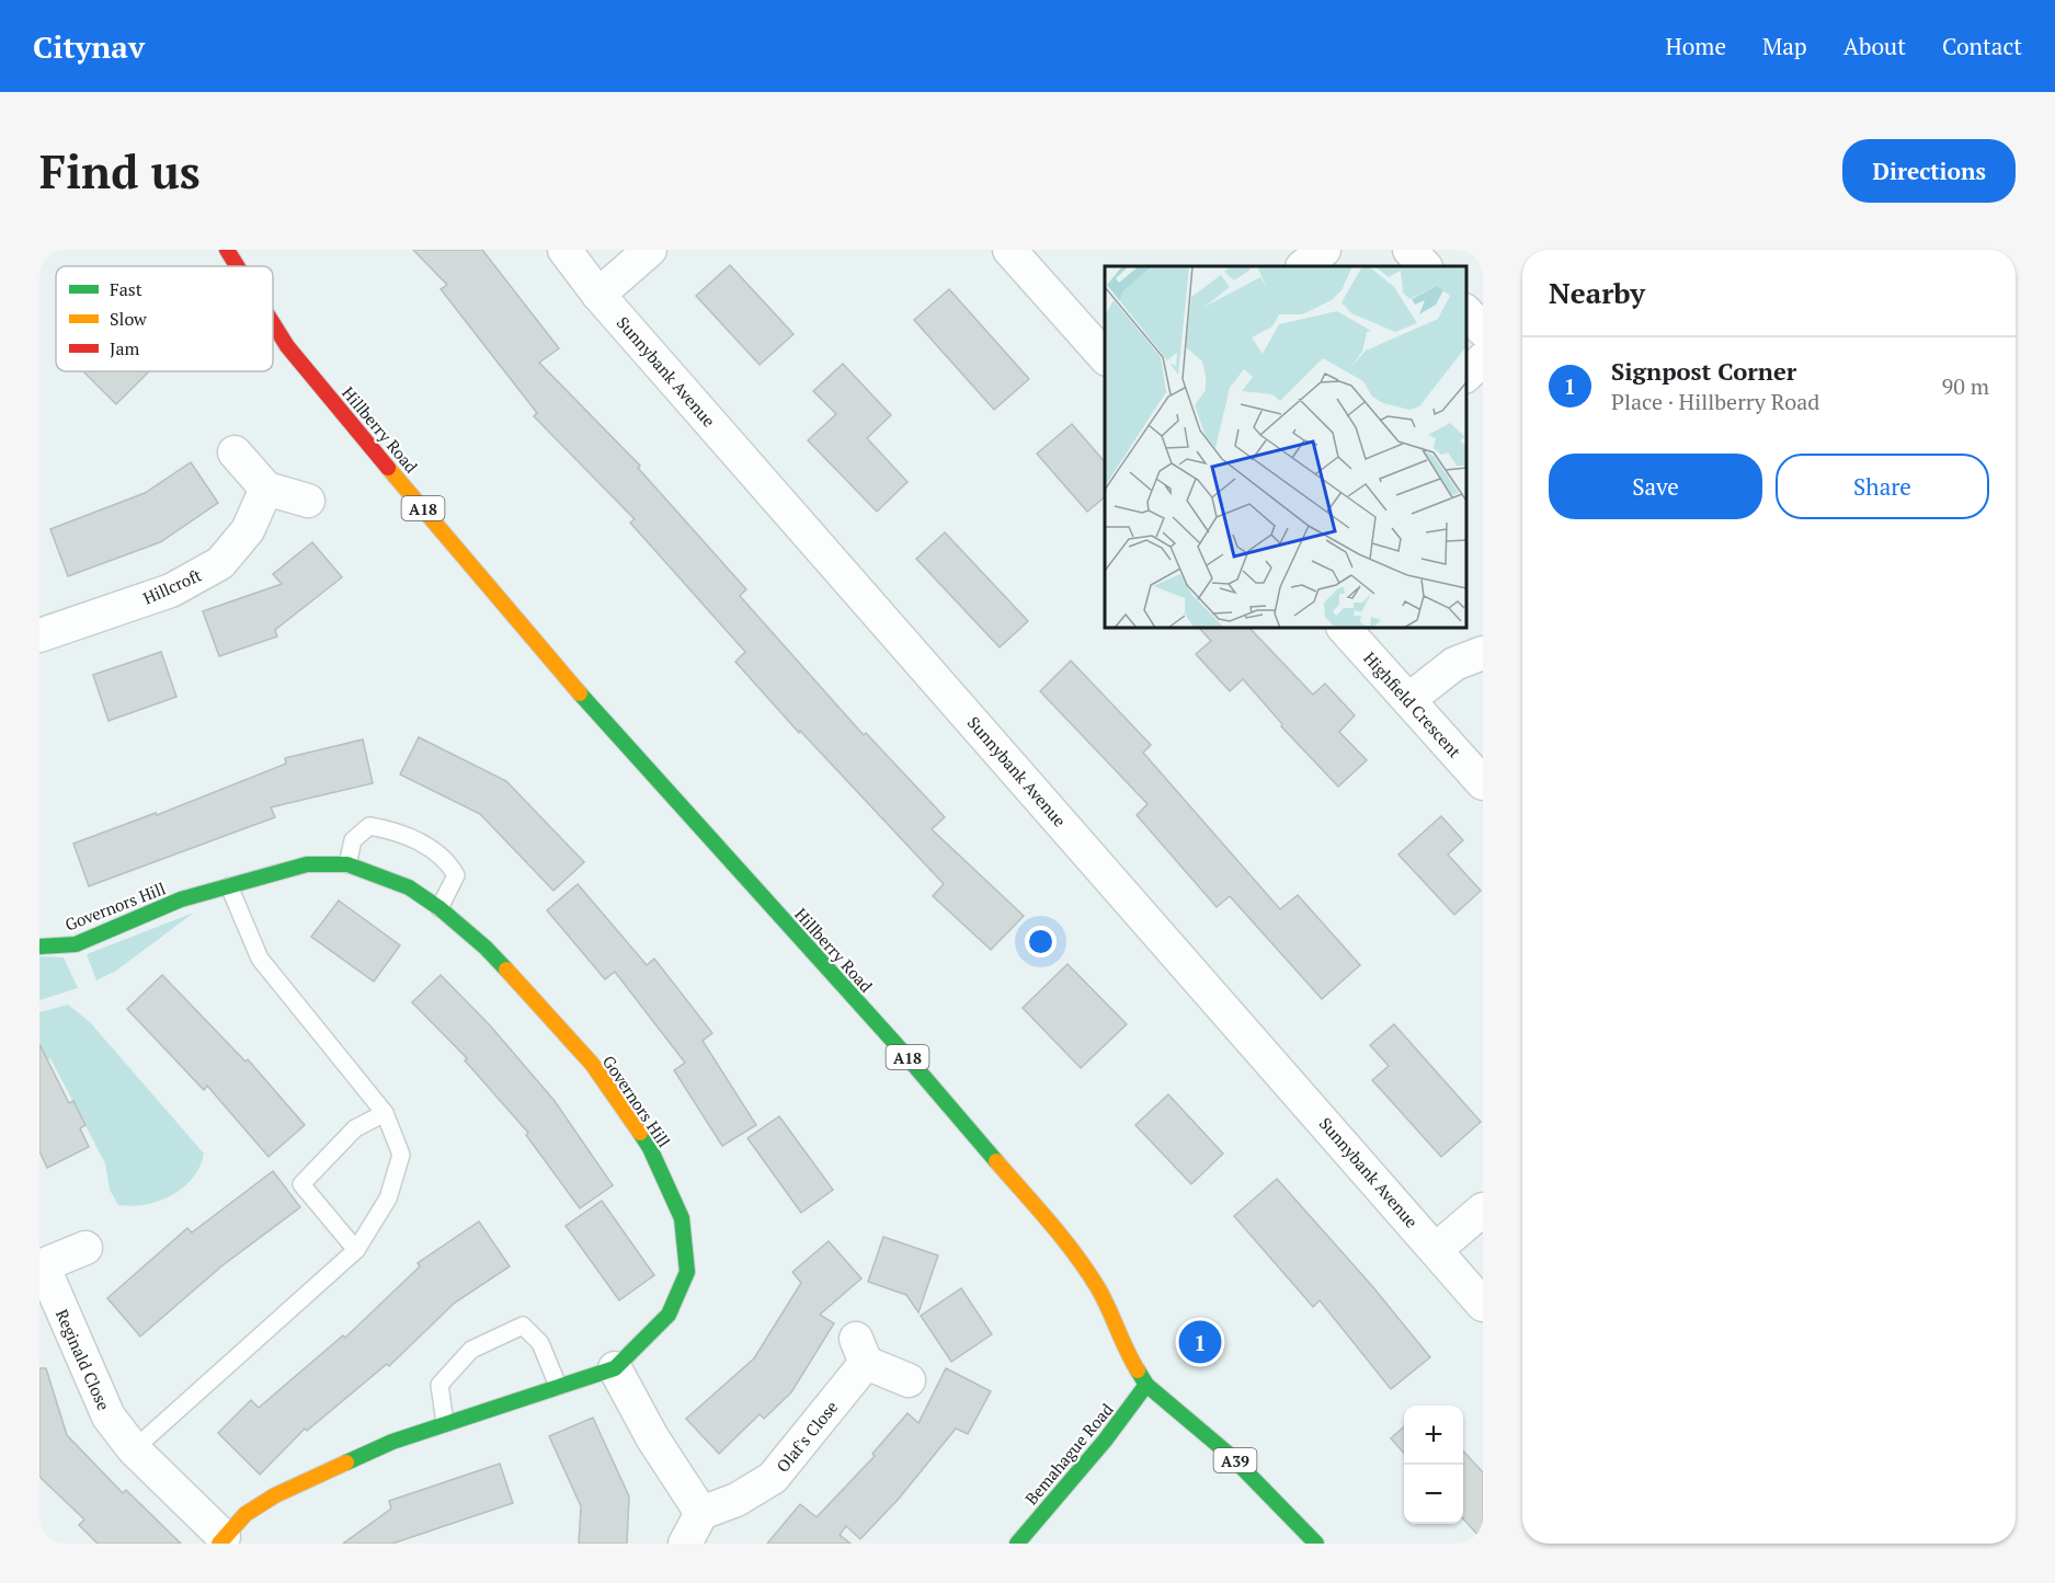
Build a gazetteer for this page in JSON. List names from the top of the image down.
{
  "streets": {
    "main road": [
      "Hillberry Road",
      "A18",
      "Governors Hill",
      "Bemahague Road",
      "A39"
    ],
    "street": [
      "Sunnybank Avenue",
      "Hillcroft",
      "Highfield Crescent",
      "Reginald Close",
      "Olaf's Close"
    ]
  },
  "crossings": [
    ["Hillberry Road", "Bemahague Road"],
    ["Governors Hill", "Reginald Close"]
  ],
  "legend": ["Fast", "Slow", "Jam"],
  "page": {
    "header": "Citynav",
    "nav": [
      "Home",
      "Map",
      "About",
      "Contact"
    ],
    "buttons": [
      "Directions",
      ["Save", "Share"]
    ],
    "title": "Find us",
    "heading": "Nearby",
    "list": [
      {
        "mark": "1",
        "name": "Signpost Corner",
        "note": "Place · Hillberry Road",
        "value": "90 m"
      }
    ],
    "pins": "1",
    "map_buttons": ["+", "−"]
  }
}
